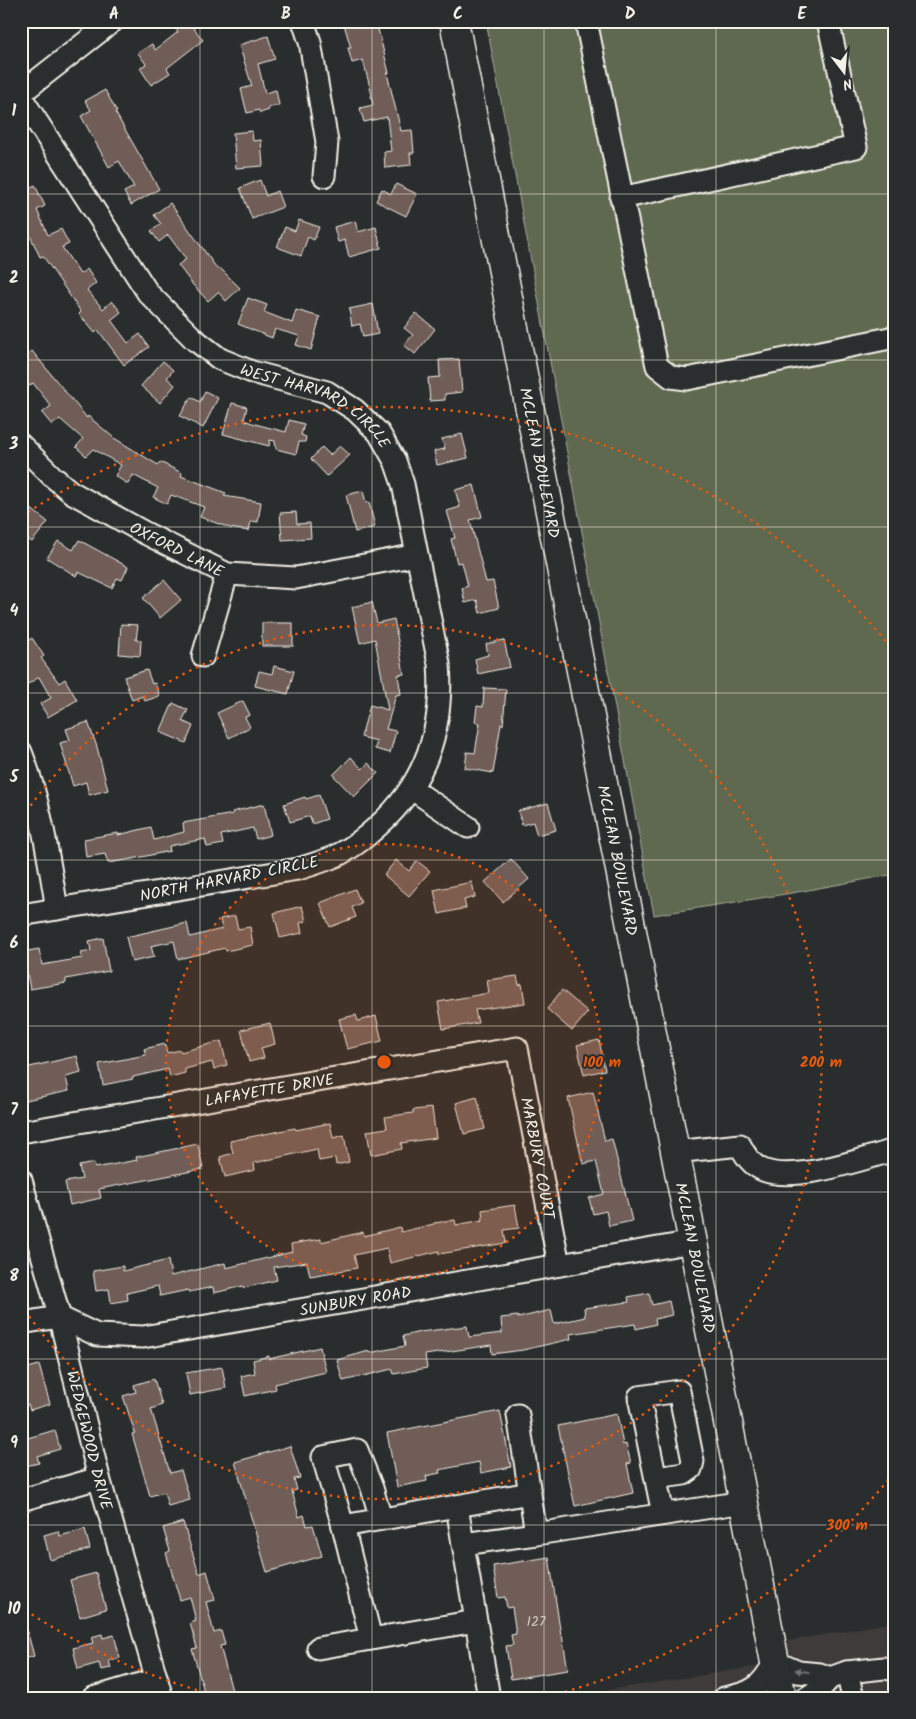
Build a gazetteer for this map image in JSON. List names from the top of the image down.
{
  "streets": {
    "main road": ["MCLEAN BOULEVARD"],
    "street": [
      "WEST HARVARD CIRCLE",
      "OXFORD LANE",
      "NORTH HARVARD CIRCLE",
      "LAFAYETTE DRIVE",
      "MARBURY COURT",
      "SUNBURY ROAD",
      "WEDGEWOOD DRIVE"
    ]
  },
  "crossings": [
    ["WEST HARVARD CIRCLE", "OXFORD LANE"],
    ["WEST HARVARD CIRCLE", "NORTH HARVARD CIRCLE"],
    ["MCLEAN BOULEVARD", "SUNBURY ROAD"],
    ["LAFAYETTE DRIVE", "MARBURY COURT"],
    ["MARBURY COURT", "SUNBURY ROAD"],
    ["SUNBURY ROAD", "WEDGEWOOD DRIVE"]
  ],
  "house_numbers": ["127"],
  "north": "bottom",
  "grid": {
    "columns": [
      "A",
      "B",
      "C",
      "D",
      "E"
    ],
    "rows": [
      "1",
      "2",
      "3",
      "4",
      "5",
      "6",
      "7",
      "8",
      "9",
      "10"
    ]
  },
  "rings": ["100 m", "200 m", "300 m"]
}
